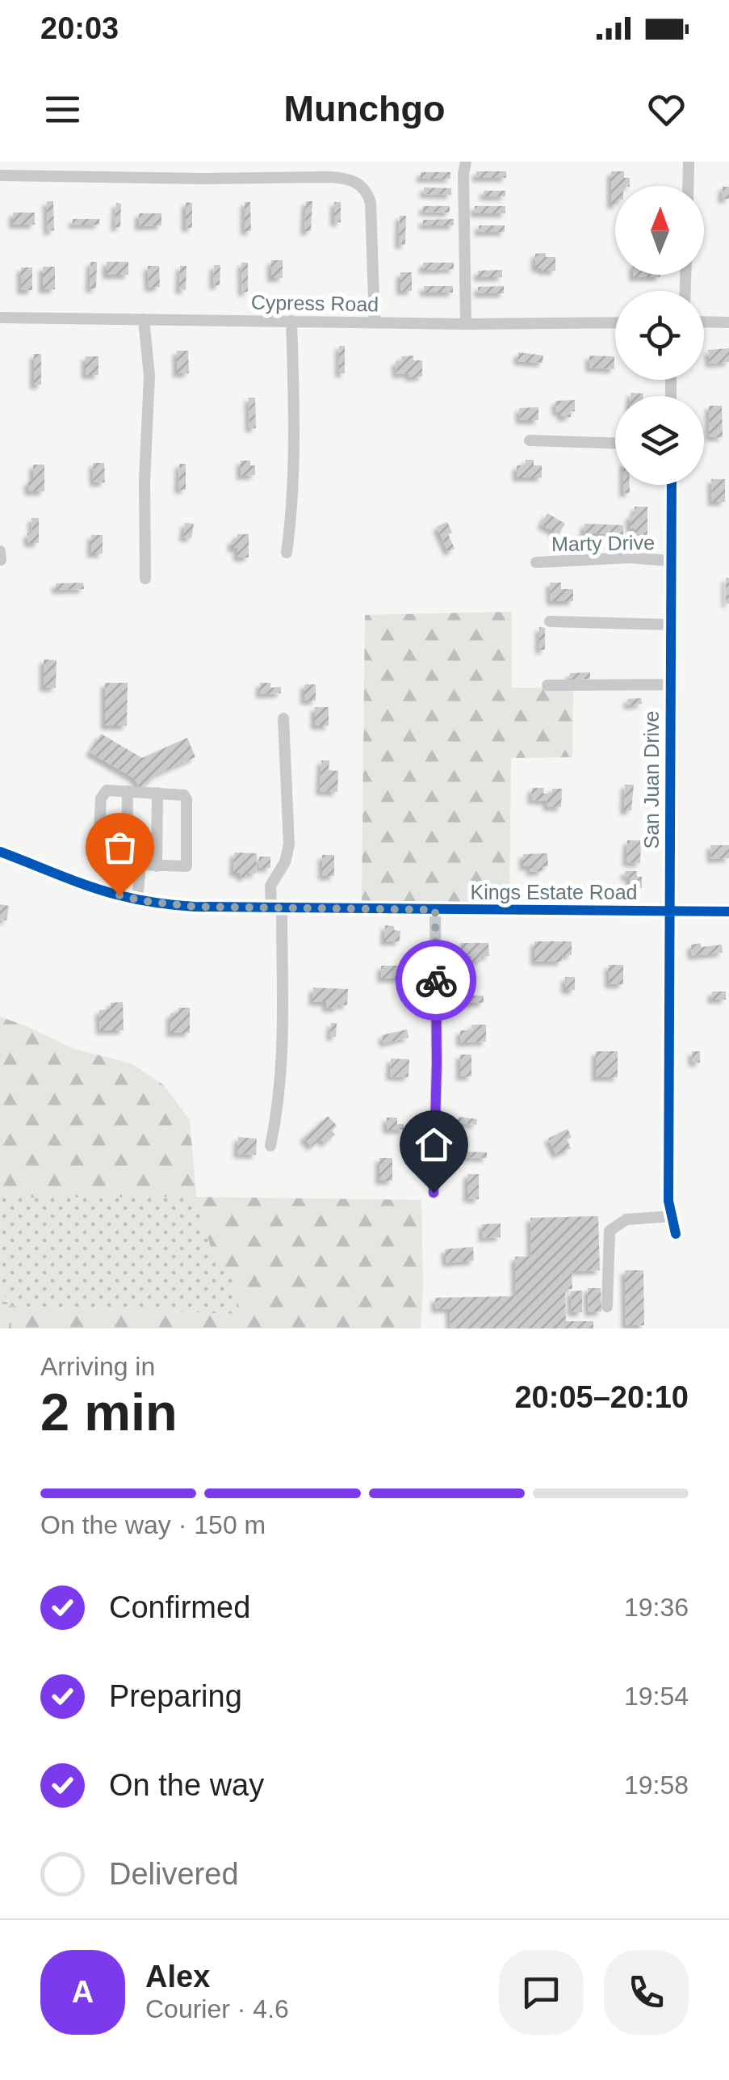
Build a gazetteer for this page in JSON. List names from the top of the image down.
{
  "streets": {
    "street": [
      "Cypress Road",
      "Marty Drive",
      "San Juan Drive",
      "Kings Estate Road"
    ]
  },
  "crossings": [
    ["Marty Drive", "San Juan Drive"],
    ["San Juan Drive", "Kings Estate Road"]
  ],
  "north": "top",
  "page": {
    "status": "20:03",
    "header": "Munchgo",
    "heading": ["2 min", "Arriving in", "20:05–20:10"],
    "panel": ["Alex", "Courier · 4.6"],
    "bar": "On the way · 150 m",
    "list": [
      ["Confirmed", "19:36"],
      ["Preparing", "19:54"],
      ["On the way", "19:58"],
      "Delivered"
    ],
    "round": "A"
  }
}
